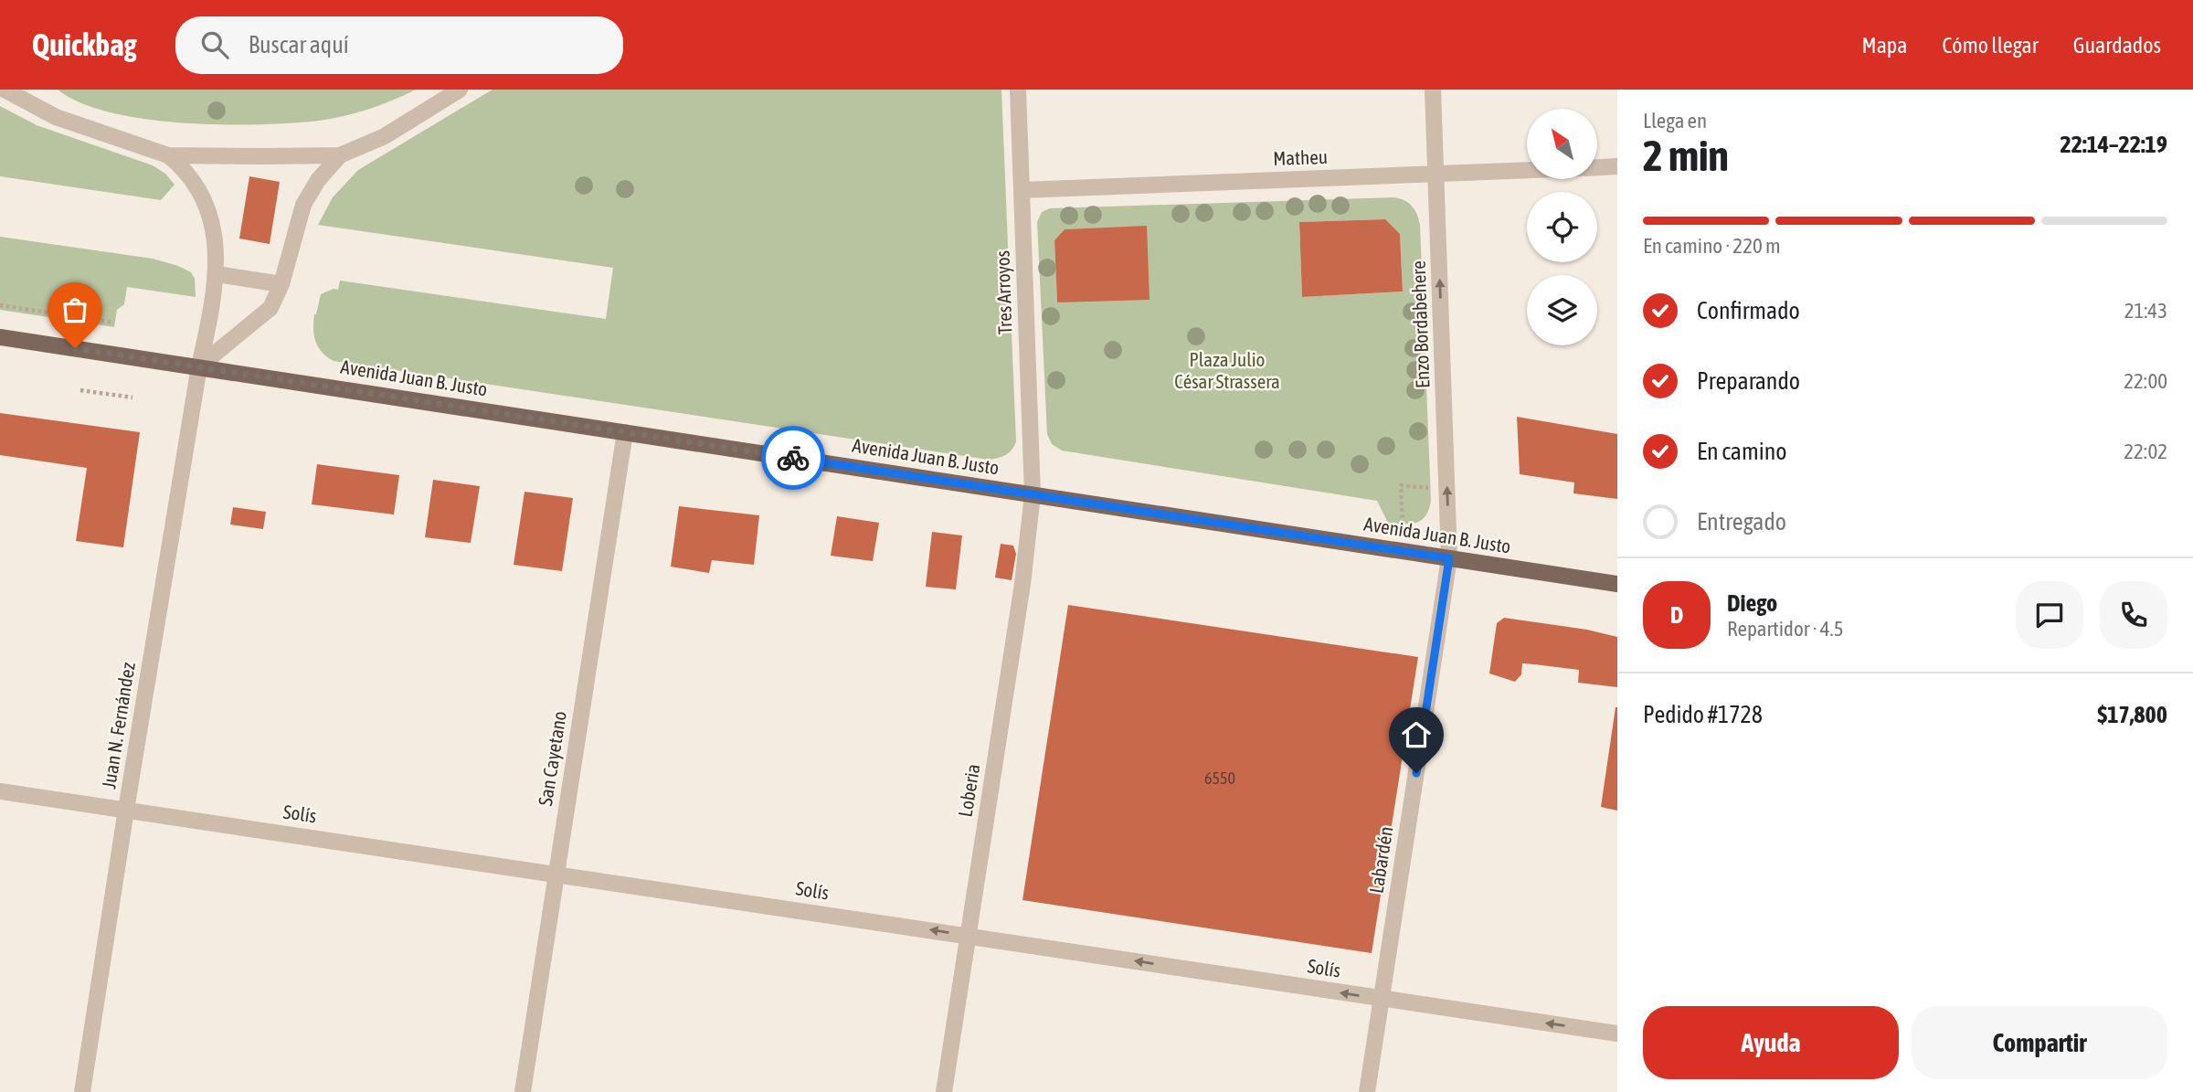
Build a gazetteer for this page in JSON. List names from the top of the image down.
{
  "streets": {
    "main road": ["Avenida Juan B. Justo"],
    "street": [
      "Matheu",
      "Tres Arroyos",
      "Enzo Bordabehere",
      "Juan N. Fernández",
      "San Cayetano",
      "Loberia",
      "Solís",
      "Labardén"
    ]
  },
  "crossings": [
    ["Matheu", "Tres Arroyos"],
    ["Matheu", "Enzo Bordabehere"],
    ["Tres Arroyos", "Avenida Juan B. Justo"],
    ["Tres Arroyos", "Loberia"],
    ["Enzo Bordabehere", "Avenida Juan B. Justo"],
    ["Enzo Bordabehere", "Labardén"],
    ["Avenida Juan B. Justo", "Juan N. Fernández"],
    ["Avenida Juan B. Justo", "San Cayetano"],
    ["Avenida Juan B. Justo", "Loberia"],
    ["Avenida Juan B. Justo", "Labardén"],
    ["Juan N. Fernández", "Solís"],
    ["San Cayetano", "Solís"],
    ["Loberia", "Solís"],
    ["Solís", "Labardén"]
  ],
  "one_way": ["Enzo Bordabehere", "Solís"],
  "parks": ["Plaza Julio César Strassera"],
  "house_numbers": ["6550"],
  "north": "top left",
  "page": {
    "header": "Quickbag",
    "search": "Buscar aquí",
    "nav": ["Mapa", "Cómo llegar", "Guardados"],
    "heading": ["2 min", "Llega en", "22:14–22:19"],
    "panel": [
      "Diego",
      "Repartidor · 4.5",
      "Pedido #1728",
      "$17,800"
    ],
    "bar": "En camino · 220 m",
    "list": [
      ["Confirmado", "21:43"],
      ["Preparando", "22:00"],
      ["En camino", "22:02"],
      "Entregado"
    ],
    "round": "D",
    "buttons": ["Ayuda", "Compartir"]
  }
}
